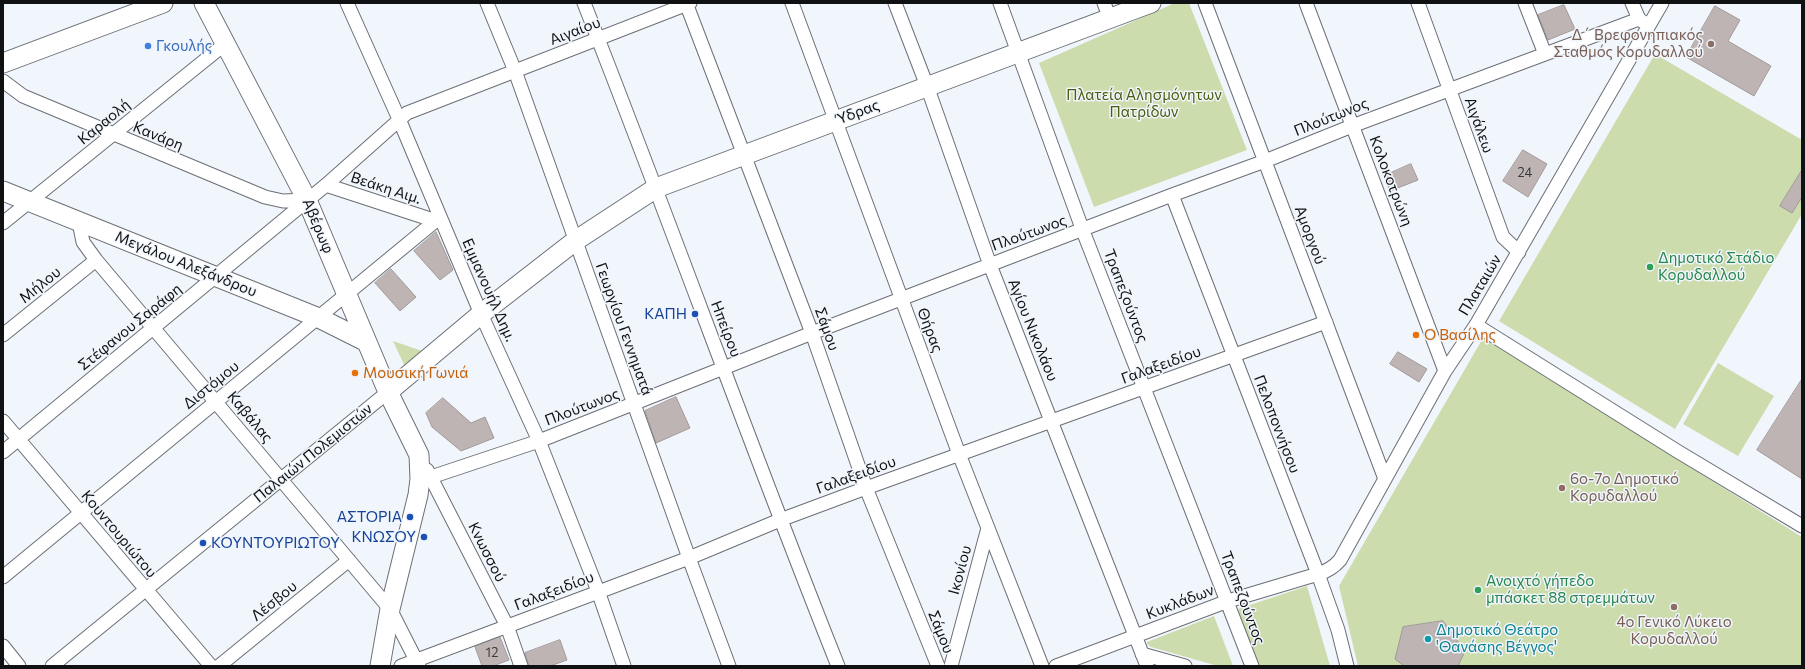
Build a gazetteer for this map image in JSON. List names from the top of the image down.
{
  "streets": {
    "street": [
      "Αιγαίου",
      "Ύδρας",
      "Πλούτωνος",
      "Καραολή",
      "Αιγάλεω",
      "Κανάρη",
      "Κολοκοτρώνη",
      "Βεάκη Αιμ.",
      "Αβέρωφ",
      "Αμοργού",
      "Μεγάλου Αλεξάνδρου",
      "Μήλου",
      "Πλαταιών",
      "Εμμανουήλ Δημ.",
      "Τραπεζούντος",
      "Στέφανου Σαράφη",
      "Γεωργίου Γεννηματά",
      "Ηπείρου",
      "Σάμου",
      "Θήρας",
      "Αγίου Νικολάου",
      "Γαλαξειδίου",
      "Διστόμου",
      "Καβάλας",
      "Πελοποννήσου",
      "Παλαιών Πολεμιστών",
      "Κουντουριώτου",
      "Κνωσσού",
      "Ικονίου",
      "Λέσβου",
      "Κυκλάδων"
    ]
  },
  "crossings": [
    ["Αιγαίου", "Στέφανου Σαράφη"],
    ["Αιγαίου", "Γεωργίου Γεννηματά"],
    ["Αιγαίου", "Ηπείρου"],
    ["Αιγαίου", "Σάμου"],
    ["Ύδρας", "Τραπεζούντος"],
    ["Ύδρας", "Γεωργίου Γεννηματά"],
    ["Ύδρας", "Ηπείρου"],
    ["Ύδρας", "Σάμου"],
    ["Ύδρας", "Θήρας"],
    ["Ύδρας", "Αγίου Νικολάου"],
    ["Ύδρας", "Παλαιών Πολεμιστών"],
    ["Πλούτωνος", "Αιγάλεω"],
    ["Πλούτωνος", "Κολοκοτρώνη"],
    ["Πλούτωνος", "Αμοργού"],
    ["Πλούτωνος", "Πλαταιών"],
    ["Πλούτωνος", "Εμμανουήλ Δημ."],
    ["Πλούτωνος", "Τραπεζούντος"],
    ["Πλούτωνος", "Γεωργίου Γεννηματά"],
    ["Πλούτωνος", "Ηπείρου"],
    ["Πλούτωνος", "Σάμου"],
    ["Πλούτωνος", "Θήρας"],
    ["Πλούτωνος", "Αγίου Νικολάου"],
    ["Πλούτωνος", "Πελοποννήσου"],
    ["Πλούτωνος", "Κνωσσού"],
    ["Καραολή", "Κανάρη"],
    ["Καραολή", "Αβέρωφ"],
    ["Καραολή", "Μεγάλου Αλεξάνδρου"],
    ["Αιγάλεω", "Πλαταιών"],
    ["Κανάρη", "Αβέρωφ"],
    ["Κανάρη", "Στέφανου Σαράφη"],
    ["Κολοκοτρώνη", "Πλαταιών"],
    ["Βεάκη Αιμ.", "Εμμανουήλ Δημ."],
    ["Βεάκη Αιμ.", "Στέφανου Σαράφη"],
    ["Βεάκη Αιμ.", "Διστόμου"],
    ["Αβέρωφ", "Μεγάλου Αλεξάνδρου"],
    ["Αβέρωφ", "Στέφανου Σαράφη"],
    ["Αβέρωφ", "Διστόμου"],
    ["Αβέρωφ", "Παλαιών Πολεμιστών"],
    ["Αβέρωφ", "Κνωσσού"],
    ["Αμοργού", "Πλαταιών"],
    ["Αμοργού", "Γαλαξειδίου"],
    ["Μεγάλου Αλεξάνδρου", "Στέφανου Σαράφη"],
    ["Μεγάλου Αλεξάνδρου", "Διστόμου"],
    ["Μεγάλου Αλεξάνδρου", "Καβάλας"],
    ["Μήλου", "Καβάλας"],
    ["Πλαταιών", "Πελοποννήσου"],
    ["Πλαταιών", "Κυκλάδων"],
    ["Εμμανουήλ Δημ.", "Στέφανου Σαράφη"],
    ["Εμμανουήλ Δημ.", "Γαλαξειδίου"],
    ["Εμμανουήλ Δημ.", "Διστόμου"],
    ["Εμμανουήλ Δημ.", "Παλαιών Πολεμιστών"],
    ["Τραπεζούντος", "Γαλαξειδίου"],
    ["Τραπεζούντος", "Κυκλάδων"],
    ["Στέφανου Σαράφη", "Γεωργίου Γεννηματά"],
    ["Στέφανου Σαράφη", "Καβάλας"],
    ["Στέφανου Σαράφη", "Κουντουριώτου"],
    ["Γεωργίου Γεννηματά", "Γαλαξειδίου"],
    ["Γεωργίου Γεννηματά", "Παλαιών Πολεμιστών"],
    ["Ηπείρου", "Γαλαξειδίου"],
    ["Σάμου", "Γαλαξειδίου"],
    ["Θήρας", "Γαλαξειδίου"],
    ["Θήρας", "Ικονίου"],
    ["Αγίου Νικολάου", "Γαλαξειδίου"],
    ["Αγίου Νικολάου", "Κυκλάδων"],
    ["Γαλαξειδίου", "Καβάλας"],
    ["Γαλαξειδίου", "Πελοποννήσου"],
    ["Γαλαξειδίου", "Κνωσσού"],
    ["Διστόμου", "Καβάλας"],
    ["Διστόμου", "Κουντουριώτου"],
    ["Καβάλας", "Παλαιών Πολεμιστών"],
    ["Καβάλας", "Λέσβου"],
    ["Πελοποννήσου", "Κυκλάδων"],
    ["Παλαιών Πολεμιστών", "Κουντουριώτου"]
  ],
  "parks": ["Πλατεία Αλησμόνητων Πατρίδων"],
  "places": [
    "Δ΄ Βρεφονηπιακός Σταθμός Κορυδαλλού",
    "Γκουλής",
    "Δημοτικό Στάδιο Κορυδαλλού",
    "ΚΑΠΗ",
    "Ο Βασίλης",
    "Μουσική Γωνιά",
    "6ο-7ο Δημοτικό Κορυδαλλού",
    "ΑΣΤΟΡΙΑ",
    "ΚΝΩΣΟΥ",
    "ΚΟΥΝΤΟΥΡΙΩΤΟΥ",
    "Ανοιχτό γήπεδο μπάσκετ 88 στρεμμάτων",
    "4ο Γενικό Λύκειο Κορυδαλλού",
    "Δημοτικό Θεάτρο 'Θανάσης Βέγγος'"
  ],
  "house_numbers": ["24", "12"]
}
